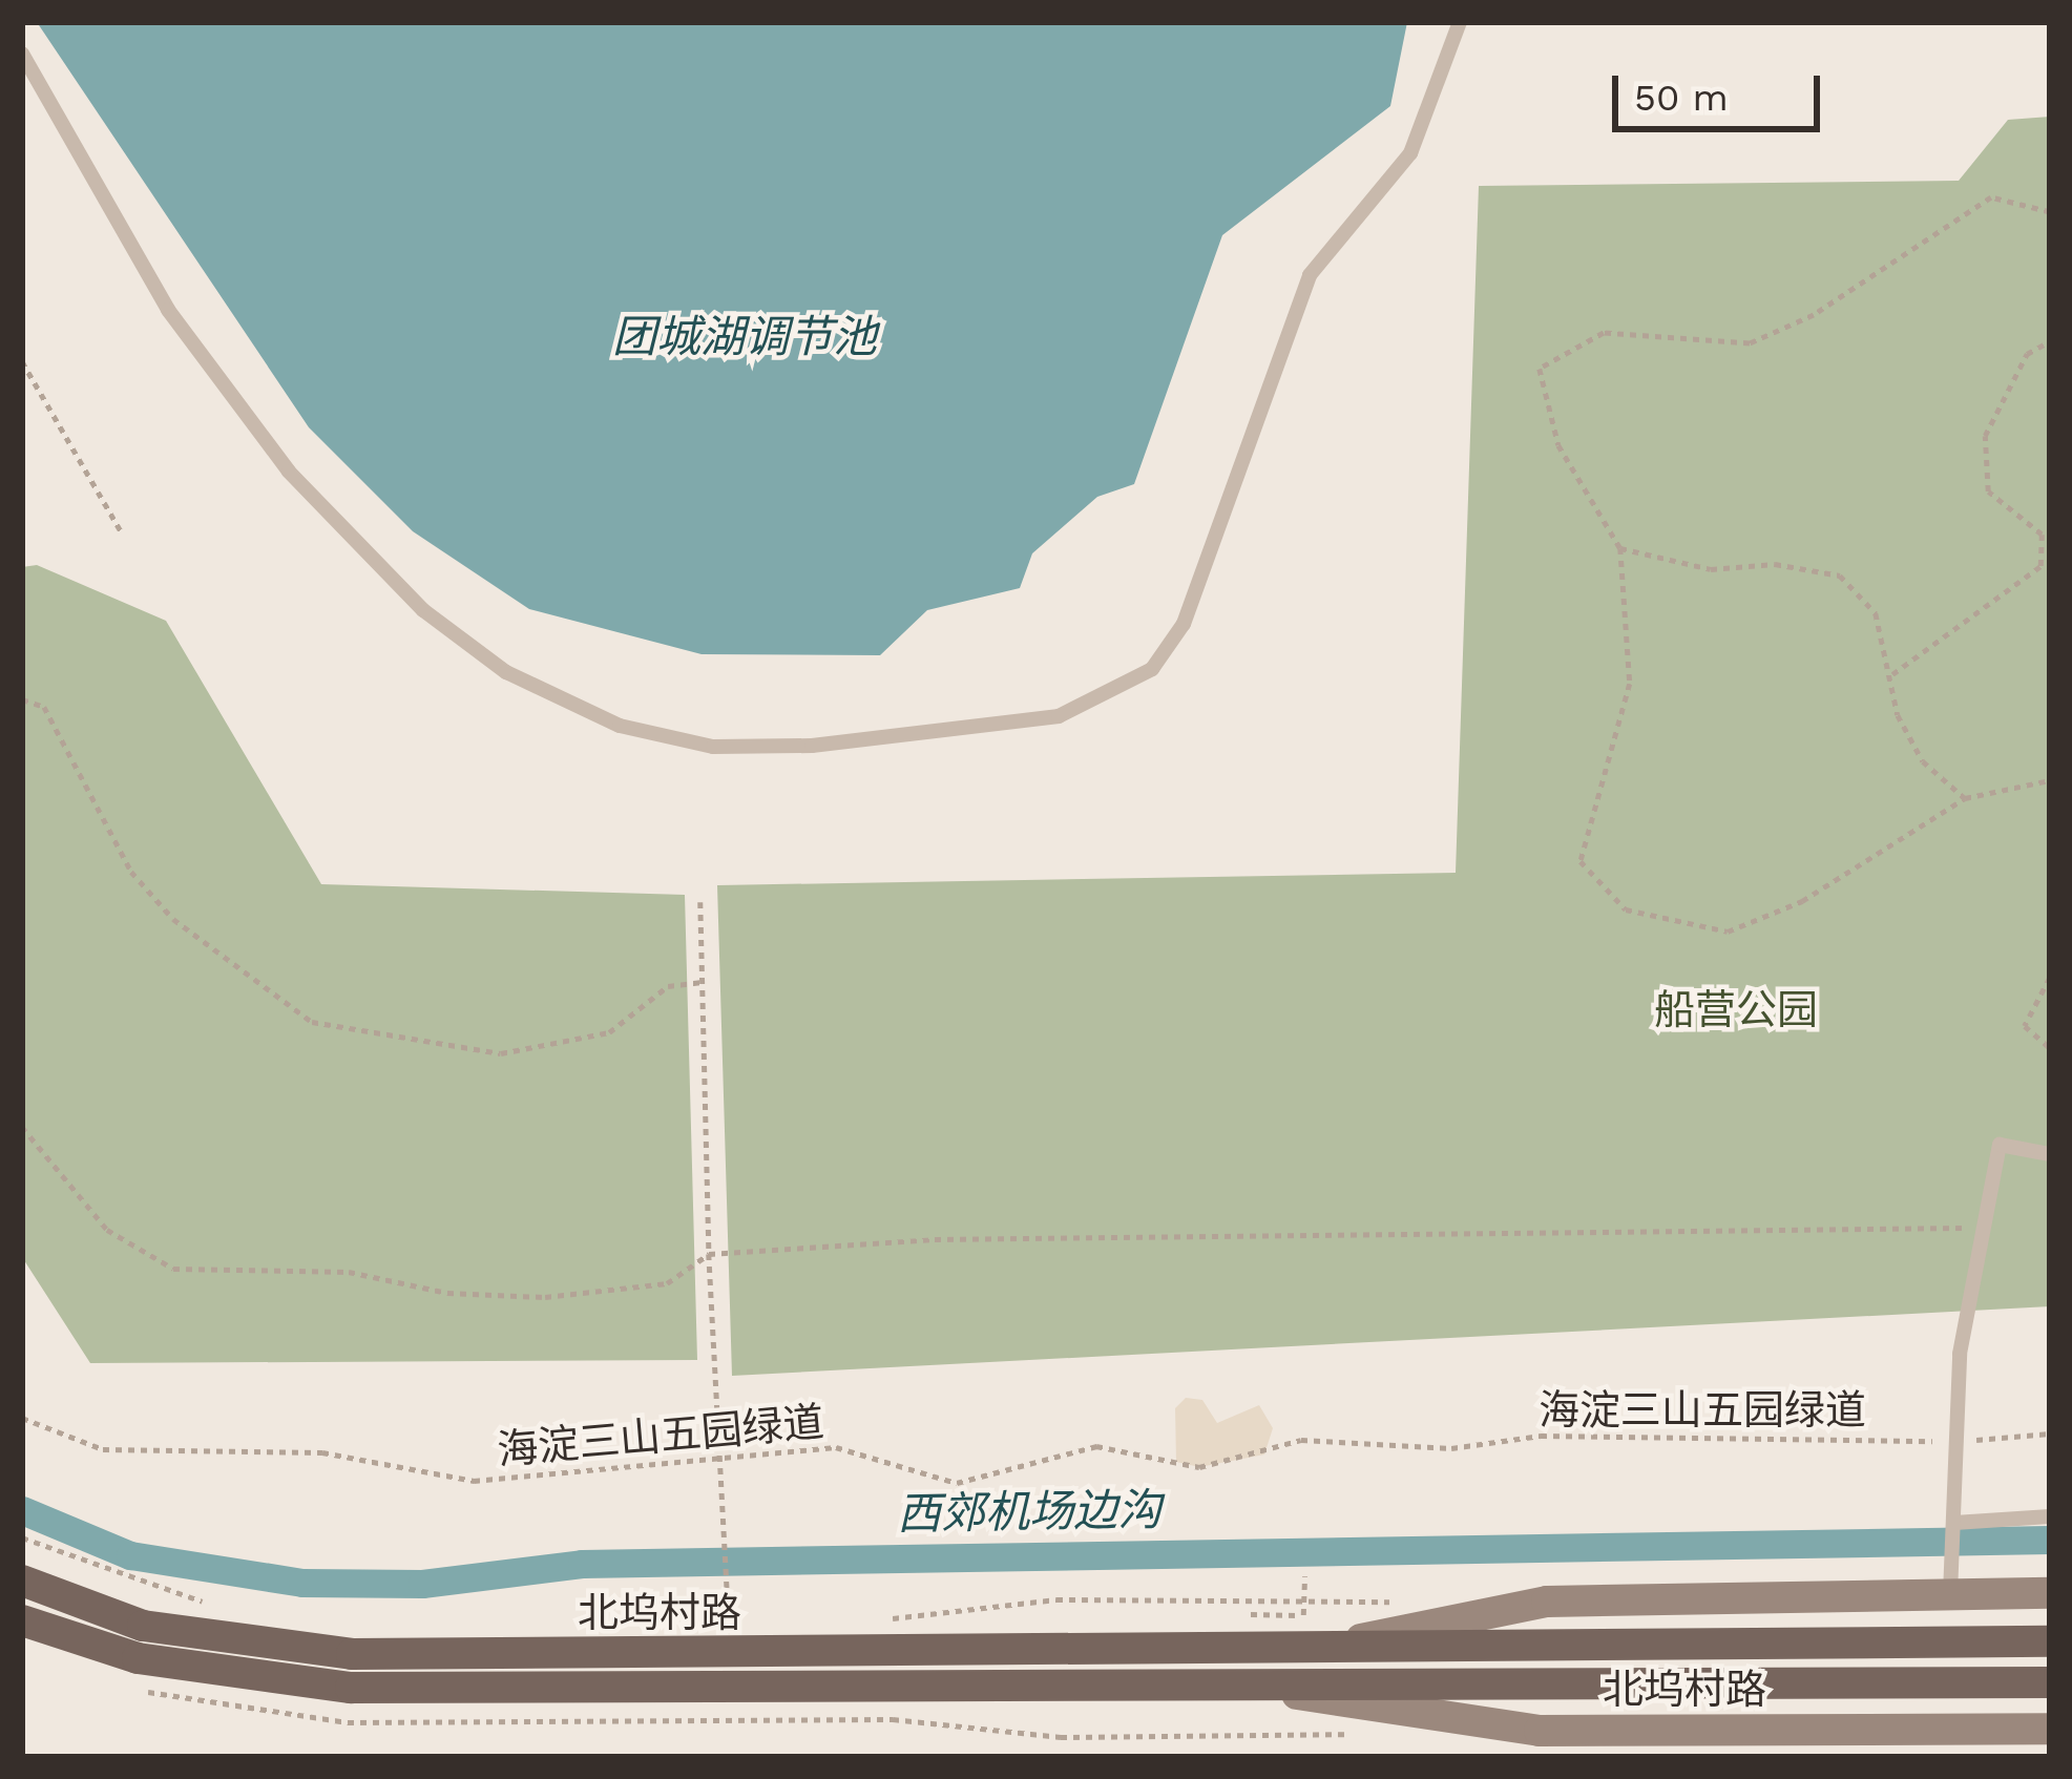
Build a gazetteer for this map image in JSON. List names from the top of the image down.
{
  "streets": {
    "main road": ["北坞村路"],
    "path": ["海淀三山五园绿道"]
  },
  "water": ["团城湖调节池", "西郊机场边沟"],
  "parks": ["船营公园"],
  "scale_bar": "50 m"
}
